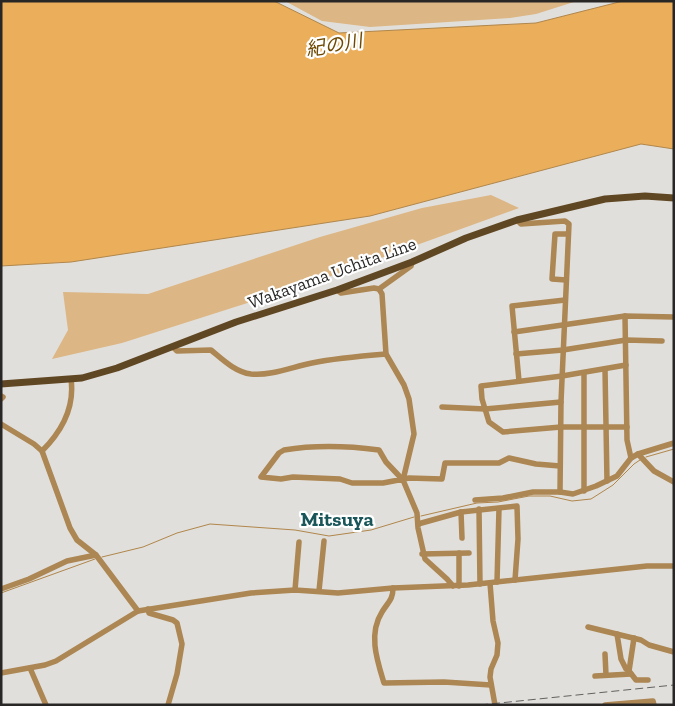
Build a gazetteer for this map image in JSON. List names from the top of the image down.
{
  "streets": {
    "main road": ["Wakayama Uchita Line"]
  },
  "districts": ["Mitsuya"],
  "water": ["紀の川"]
}
